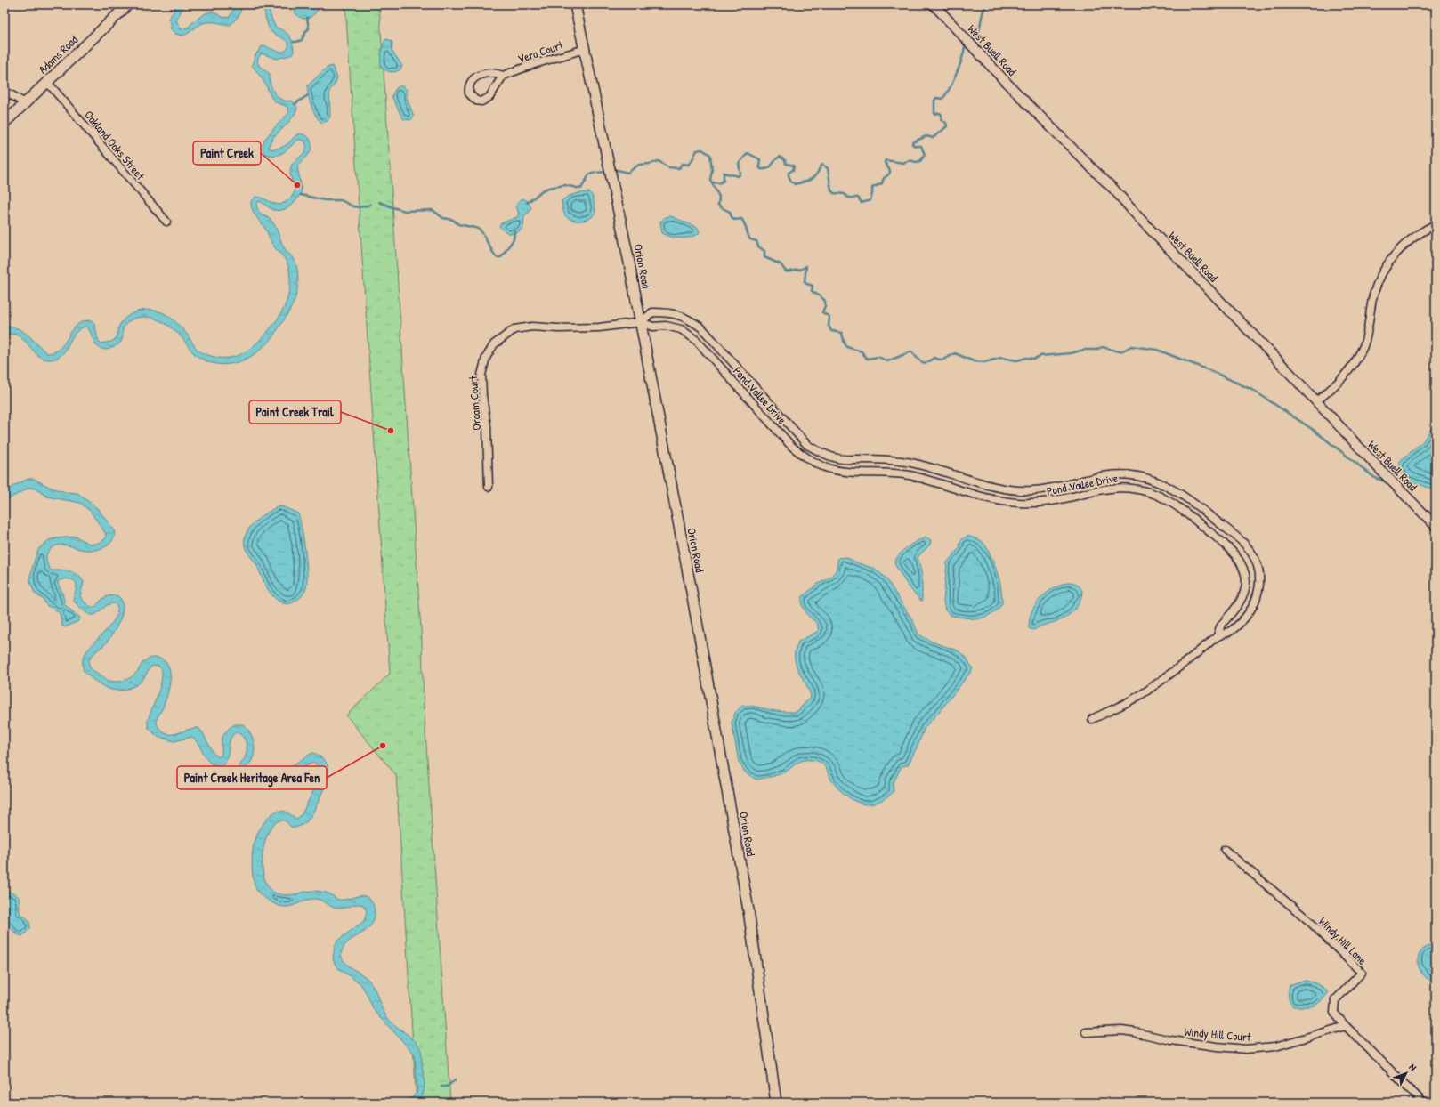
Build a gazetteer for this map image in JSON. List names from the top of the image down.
{
  "streets": {
    "main road": ["Adams Road", "Orion Road"],
    "street": [
      "West Buell Road",
      "Vera Court",
      "Oakland Oaks Street",
      "Pond Vallee Drive",
      "Ordam Court",
      "Windy Hill Lane",
      "Windy Hill Court"
    ]
  },
  "crossings": [
    ["Vera Court", "Orion Road"],
    ["Adams Road", "Oakland Oaks Street"],
    ["Orion Road", "Pond Vallee Drive"],
    ["Orion Road", "Ordam Court"],
    ["Pond Vallee Drive", "Ordam Court"],
    ["Windy Hill Lane", "Windy Hill Court"]
  ],
  "places": ["Paint Creek", "Paint Creek Trail", "Paint Creek Heritage Area Fen"],
  "north": "top right"
}
